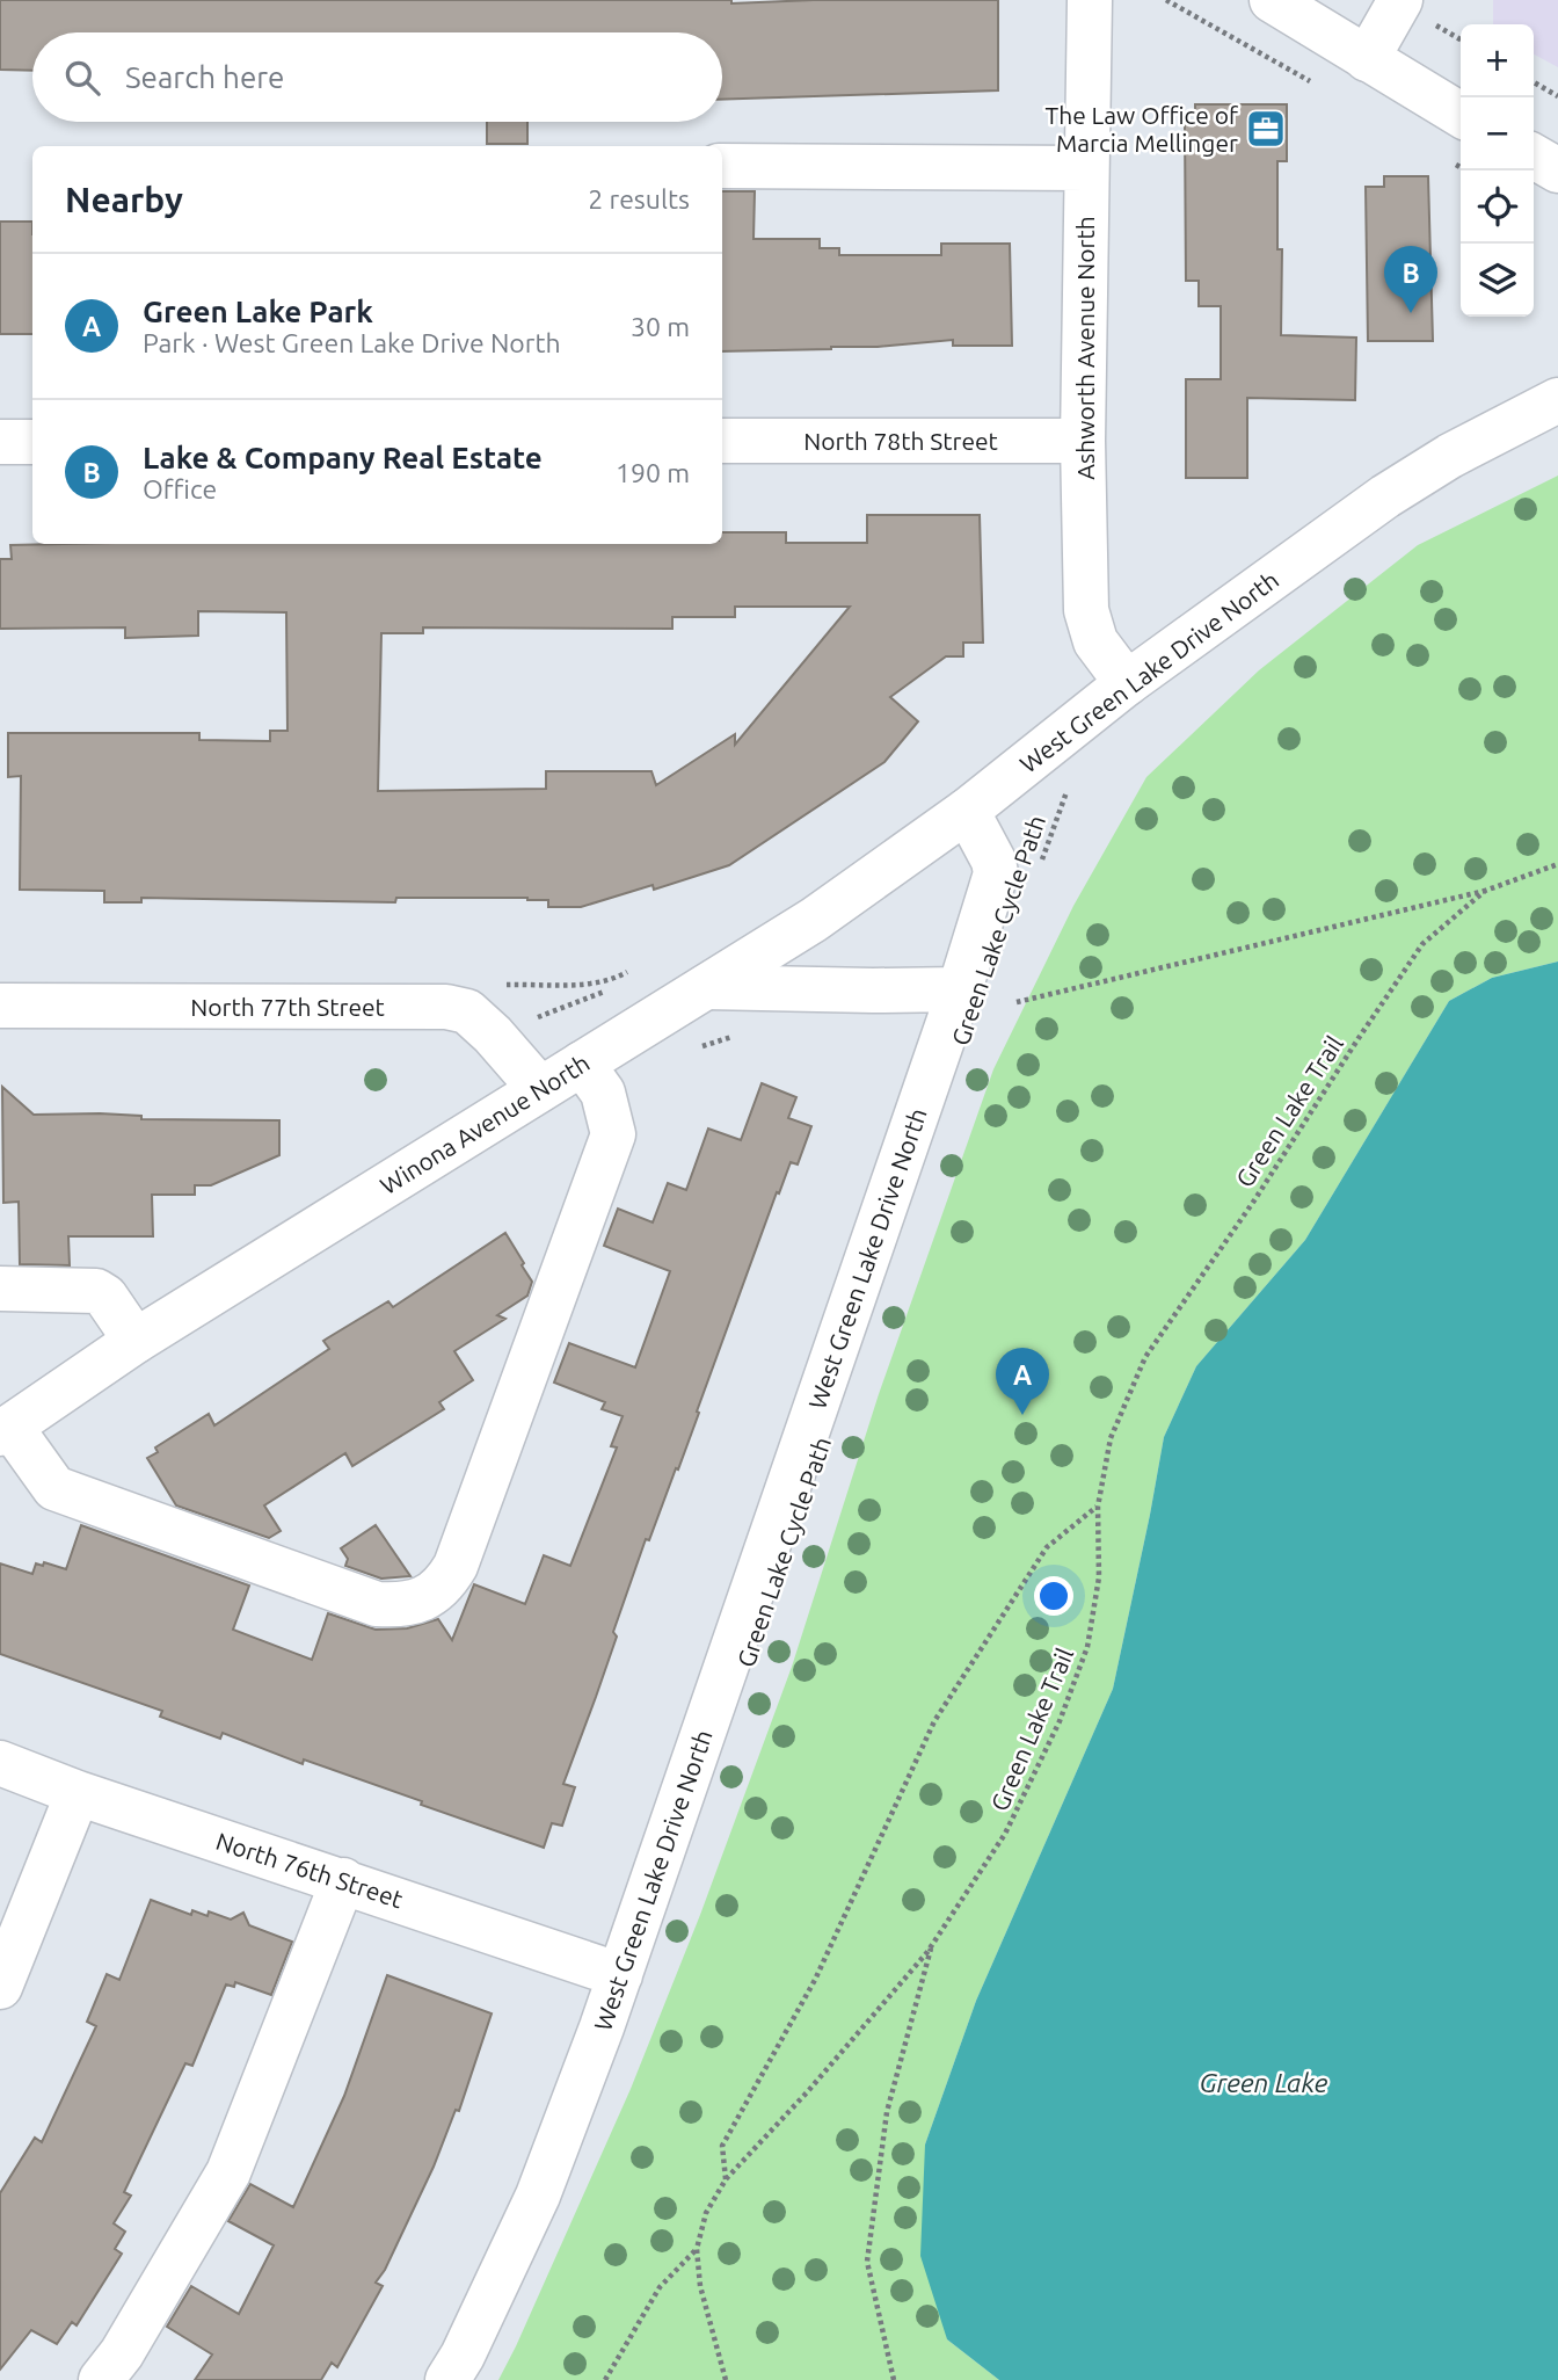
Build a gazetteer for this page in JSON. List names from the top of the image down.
{
  "streets": {
    "street": [
      "Ashworth Avenue North",
      "North 78th Street",
      "West Green Lake Drive North",
      "North 77th Street",
      "Winona Avenue North",
      "North 76th Street"
    ],
    "path": ["Green Lake Cycle Path", "Green Lake Trail"]
  },
  "crossings": [
    ["Ashworth Avenue North", "North 78th Street"],
    ["Ashworth Avenue North", "West Green Lake Drive North"],
    ["West Green Lake Drive North", "Winona Avenue North"],
    ["West Green Lake Drive North", "North 76th Street"],
    ["North 77th Street", "Winona Avenue North"]
  ],
  "water": ["Green Lake"],
  "places": {
    "office": ["The Law Office of Marcia Mellinger"]
  },
  "page": {
    "map_buttons": ["+", "−"],
    "search": "Search here",
    "heading": ["Nearby", "2 results"],
    "pins": ["B", "A"],
    "list": [
      {
        "mark": "A",
        "name": "Green Lake Park",
        "note": "Park · West Green Lake Drive North",
        "value": "30 m"
      },
      {
        "mark": "B",
        "name": "Lake & Company Real Estate",
        "note": "Office",
        "value": "190 m"
      }
    ]
  }
}
